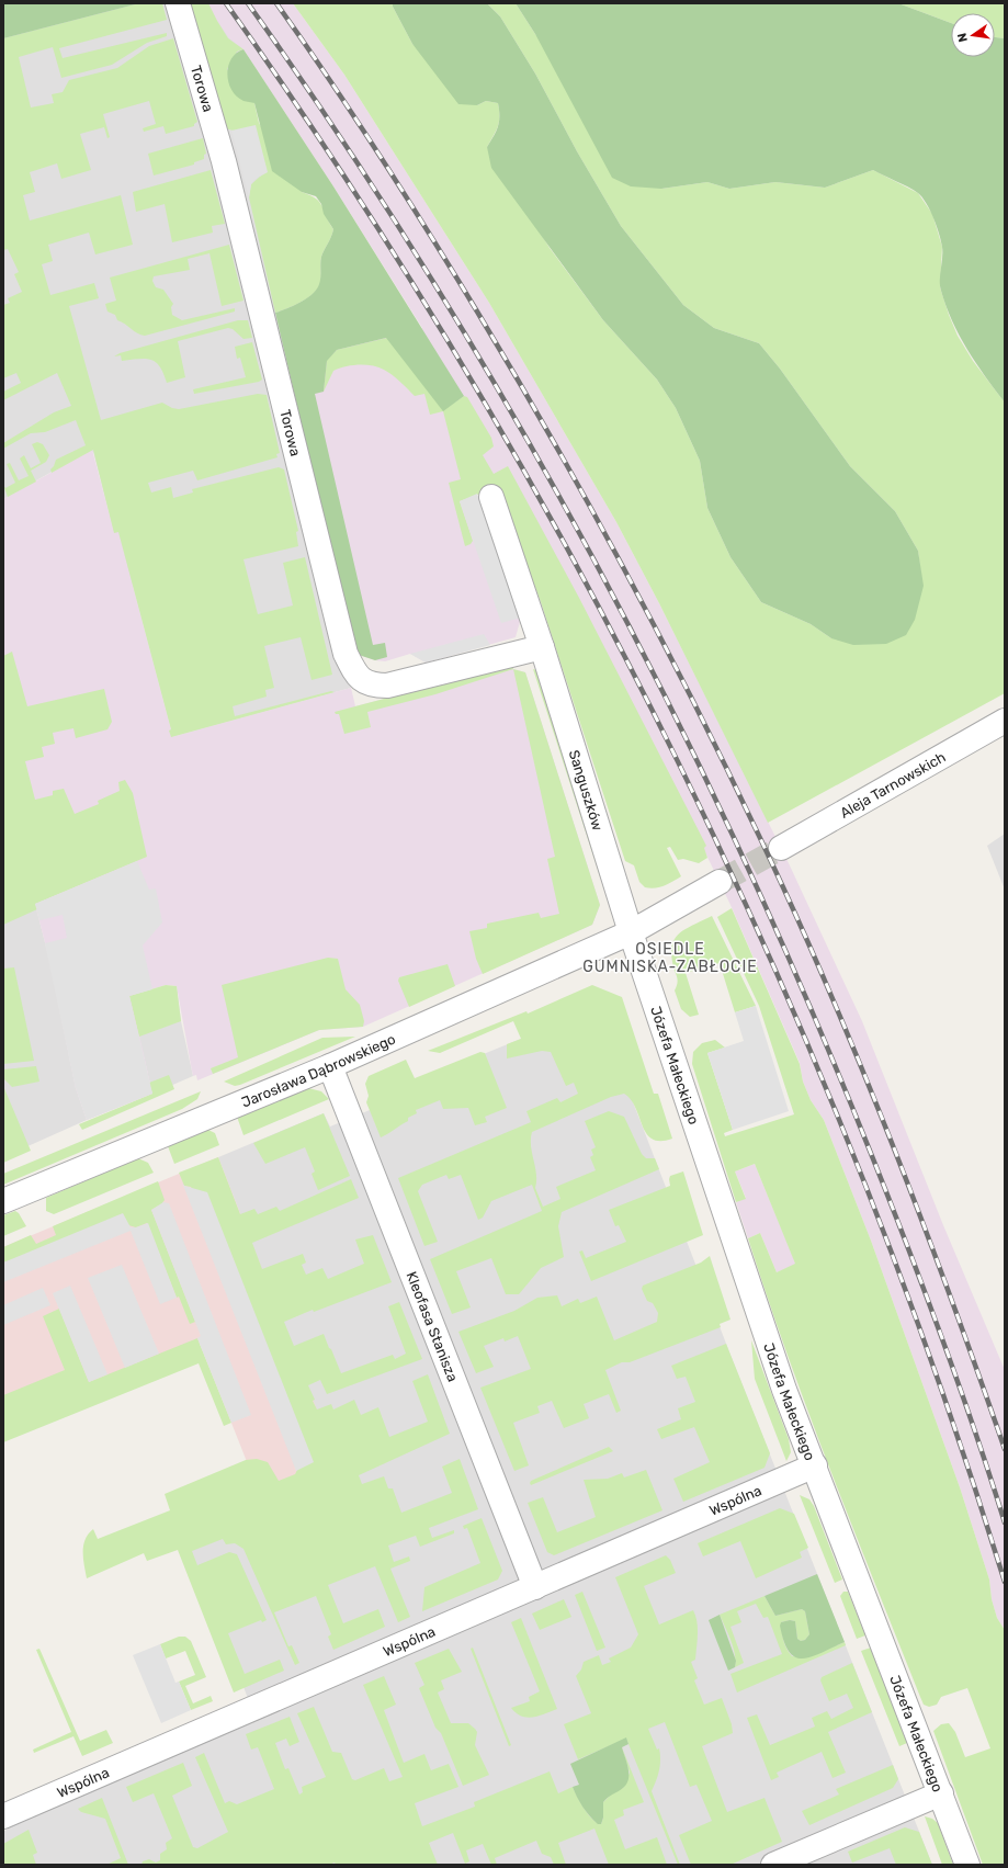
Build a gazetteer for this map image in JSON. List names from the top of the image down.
{
  "streets": {
    "street": [
      "Torowa",
      "Aleja Tarnowskich",
      "Sanguszków",
      "Józefa Małeckiego",
      "Jarosława Dąbrowskiego",
      "Kleofasa Stanisza",
      "Wspólna"
    ]
  },
  "crossings": [
    ["Torowa", "Sanguszków"],
    ["Sanguszków", "Józefa Małeckiego"],
    ["Sanguszków", "Jarosława Dąbrowskiego"],
    ["Józefa Małeckiego", "Jarosława Dąbrowskiego"],
    ["Józefa Małeckiego", "Wspólna"],
    ["Jarosława Dąbrowskiego", "Kleofasa Stanisza"],
    ["Kleofasa Stanisza", "Wspólna"]
  ],
  "districts": ["OSIEDLE GUMNISKA-ZABŁOCIE"],
  "north": "left"
}
